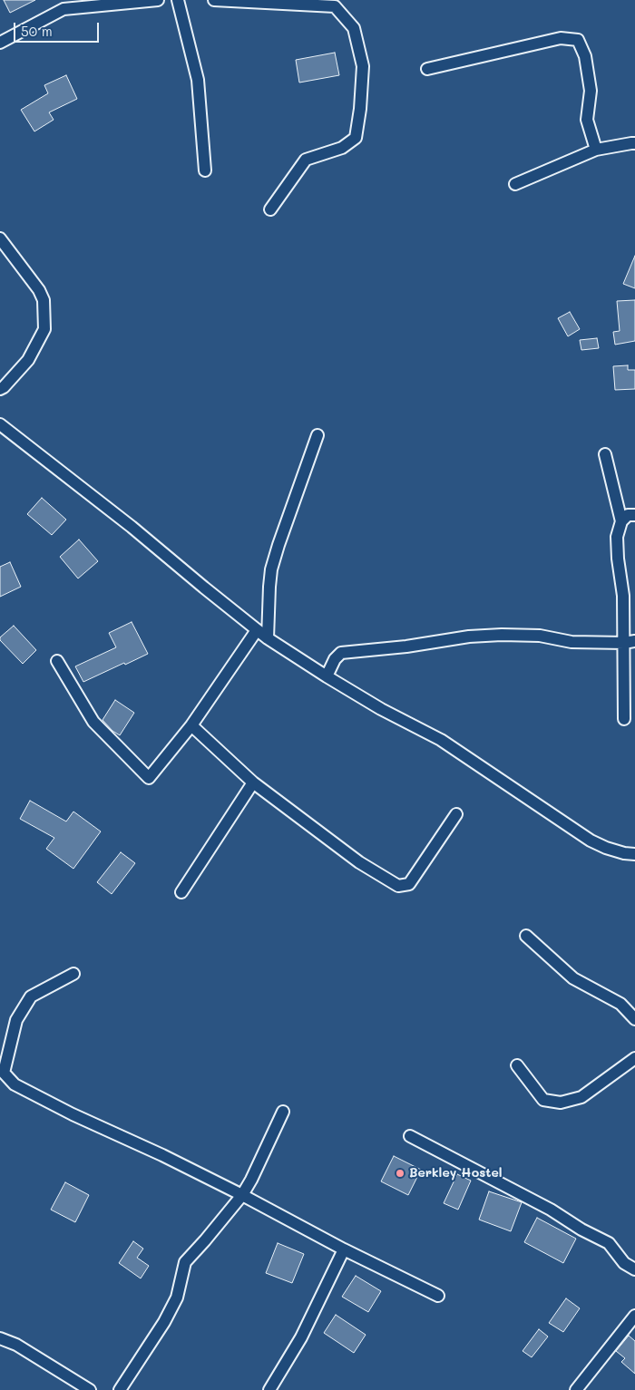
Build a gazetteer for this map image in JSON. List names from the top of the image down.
{
  "places": ["Berkley Hostel"],
  "scale_bar": "50 m"
}
